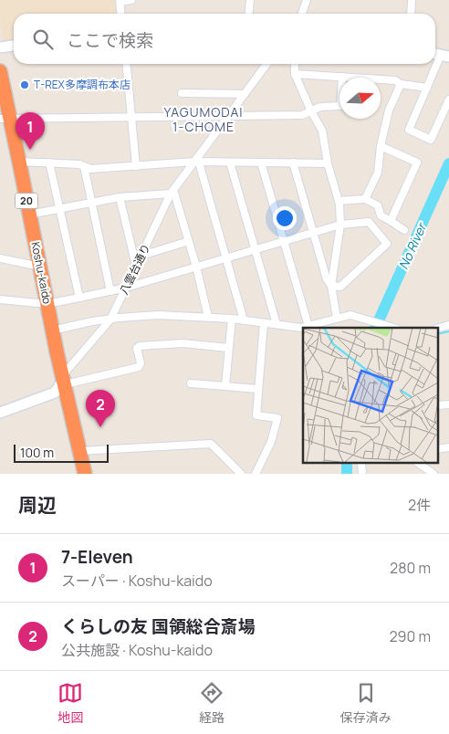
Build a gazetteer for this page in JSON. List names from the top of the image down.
{
  "streets": {
    "highway": ["20", "Koshu-kaido"],
    "street": ["八雲台通り"]
  },
  "crossings": [
    ["八雲台通り", "Koshu-kaido"]
  ],
  "districts": ["YAGUMODAI 1-CHOME"],
  "water": ["No River"],
  "places": ["T-REX多摩調布本店"],
  "scale_bar": "100 m",
  "north": "right",
  "page": {
    "search": "ここで検索",
    "pins": ["1", "2"],
    "scale": "100 m",
    "heading": ["周辺", "2件"],
    "list": [
      {
        "mark": "1",
        "name": "7-Eleven",
        "note": "スーパー · Koshu-kaido",
        "value": "280 m"
      },
      {
        "mark": "2",
        "name": "くらしの友 国領総合斎場",
        "note": "公共施設 · Koshu-kaido",
        "value": "290 m"
      }
    ],
    "nav": ["地図", "経路", "保存済み"]
  }
}
